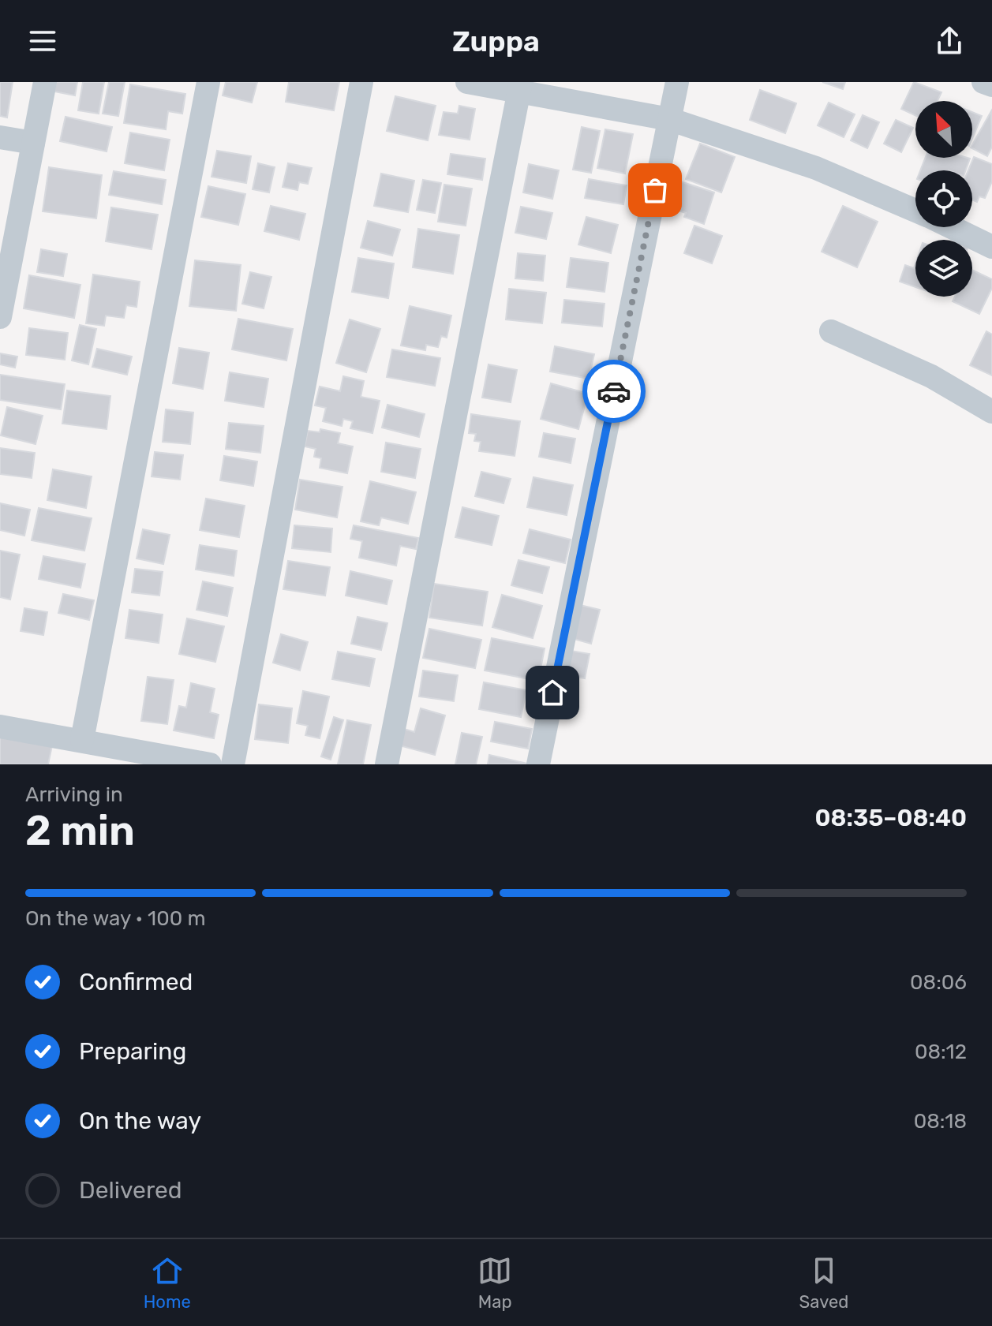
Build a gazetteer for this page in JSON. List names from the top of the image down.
{
  "north": "top left",
  "page": {
    "header": "Zuppa",
    "heading": ["2 min", "Arriving in", "08:35–08:40"],
    "bar": "On the way · 100 m",
    "list": [
      ["Confirmed", "08:06"],
      ["Preparing", "08:12"],
      ["On the way", "08:18"],
      "Delivered"
    ],
    "tabs": ["Home", "Map", "Saved"]
  }
}
